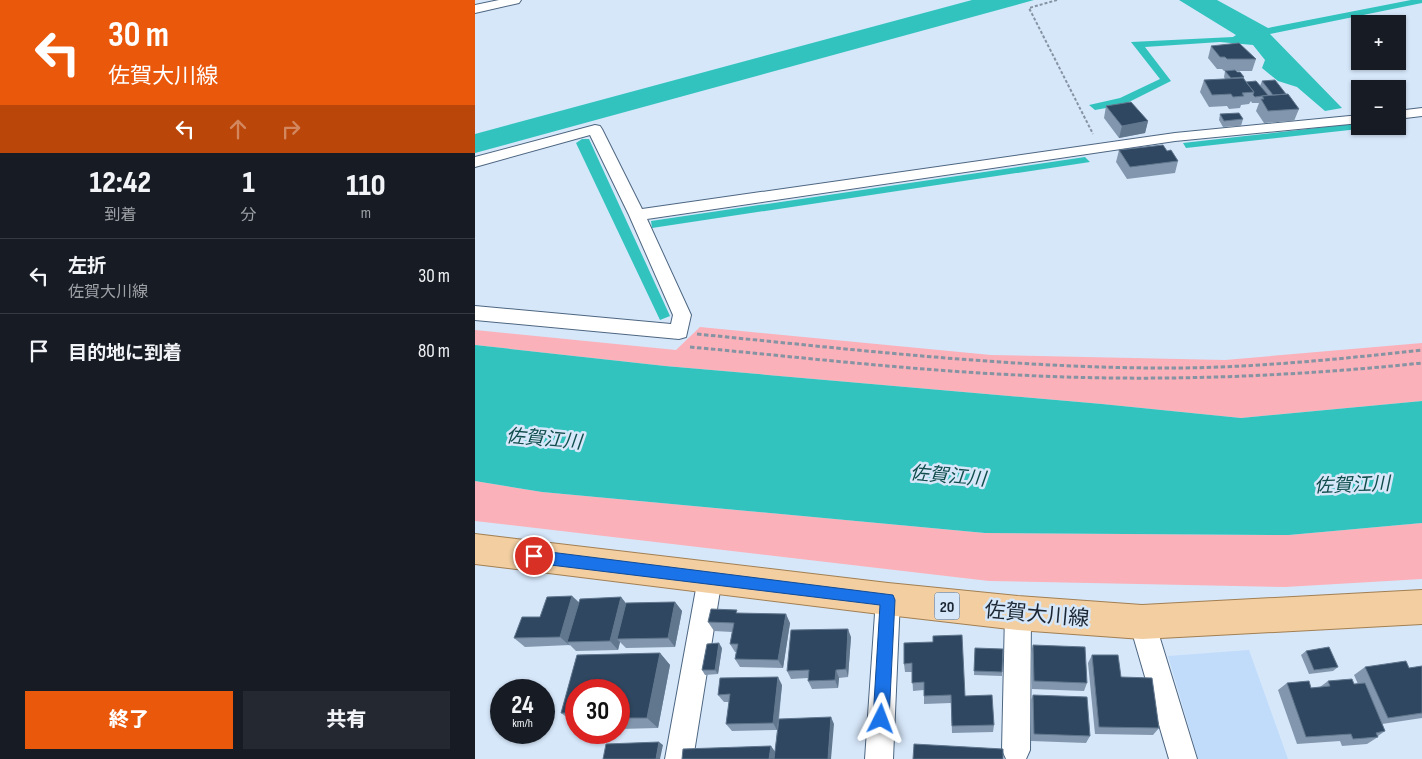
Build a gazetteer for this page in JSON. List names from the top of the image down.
{
  "streets": {
    "main road": ["20", "佐賀大川線"]
  },
  "water": ["佐賀江川"],
  "page": {
    "turn": ["30 m", "佐賀大川線"],
    "map_buttons": ["+", "−"],
    "eta": [
      "12:42",
      "到着",
      "1",
      "分",
      "110",
      "m"
    ],
    "list": [
      {
        "name": "左折",
        "note": "佐賀大川線",
        "value": "30 m"
      },
      {
        "name": "目的地に到着",
        "value": "80 m"
      }
    ],
    "speed": "24 km/h",
    "limit": "30",
    "buttons": ["終了", "共有"]
  }
}
